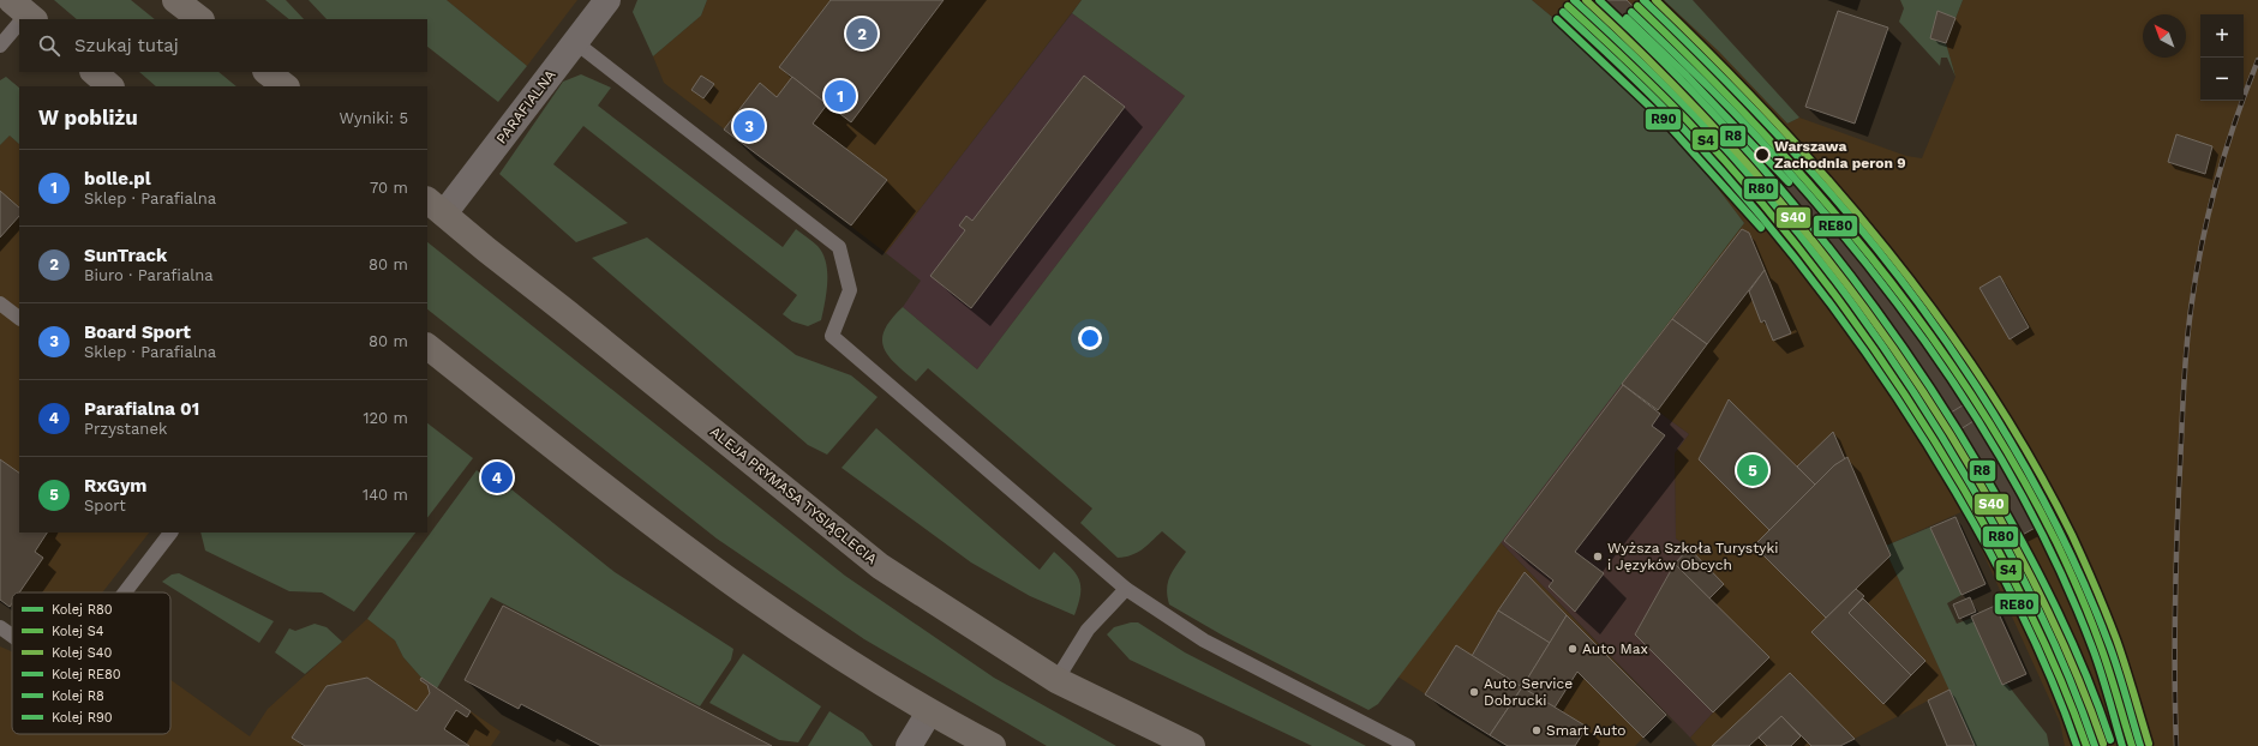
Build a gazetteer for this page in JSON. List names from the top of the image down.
{
  "streets": {
    "main road": ["ALEJA PRYMASA TYSIĄCLECIA"],
    "street": ["PARAFIALNA"]
  },
  "crossings": [
    ["PARAFIALNA", "ALEJA PRYMASA TYSIĄCLECIA"]
  ],
  "places": [
    "Warszawa Zachodnia peron 9",
    "Wyższa Szkoła Turystyki i Języków Obcych",
    "Auto Max",
    "Auto Service Dobrucki",
    "Smart Auto"
  ],
  "lines": [
    "rail line R80",
    "rail line S40",
    "rail line R8",
    "rail line S4",
    "rail line RE80",
    "rail line R90"
  ],
  "legend": [
    "Kolej R80",
    "Kolej S4",
    "Kolej S40",
    "Kolej RE80",
    "Kolej R8",
    "Kolej R90"
  ],
  "north": "top left",
  "page": {
    "map_buttons": ["+", "−"],
    "pins": [
      "2",
      "1",
      "3",
      "5",
      "4"
    ],
    "search": "Szukaj tutaj",
    "heading": ["W pobliżu", "Wyniki: 5"],
    "list": [
      {
        "mark": "1",
        "name": "bolle.pl",
        "note": "Sklep · Parafialna",
        "value": "70 m"
      },
      {
        "mark": "2",
        "name": "SunTrack",
        "note": "Biuro · Parafialna",
        "value": "80 m"
      },
      {
        "mark": "3",
        "name": "Board Sport",
        "note": "Sklep · Parafialna",
        "value": "80 m"
      },
      {
        "mark": "4",
        "name": "Parafialna 01",
        "note": "Przystanek",
        "value": "120 m"
      },
      {
        "mark": "5",
        "name": "RxGym",
        "note": "Sport",
        "value": "140 m"
      }
    ]
  }
}
